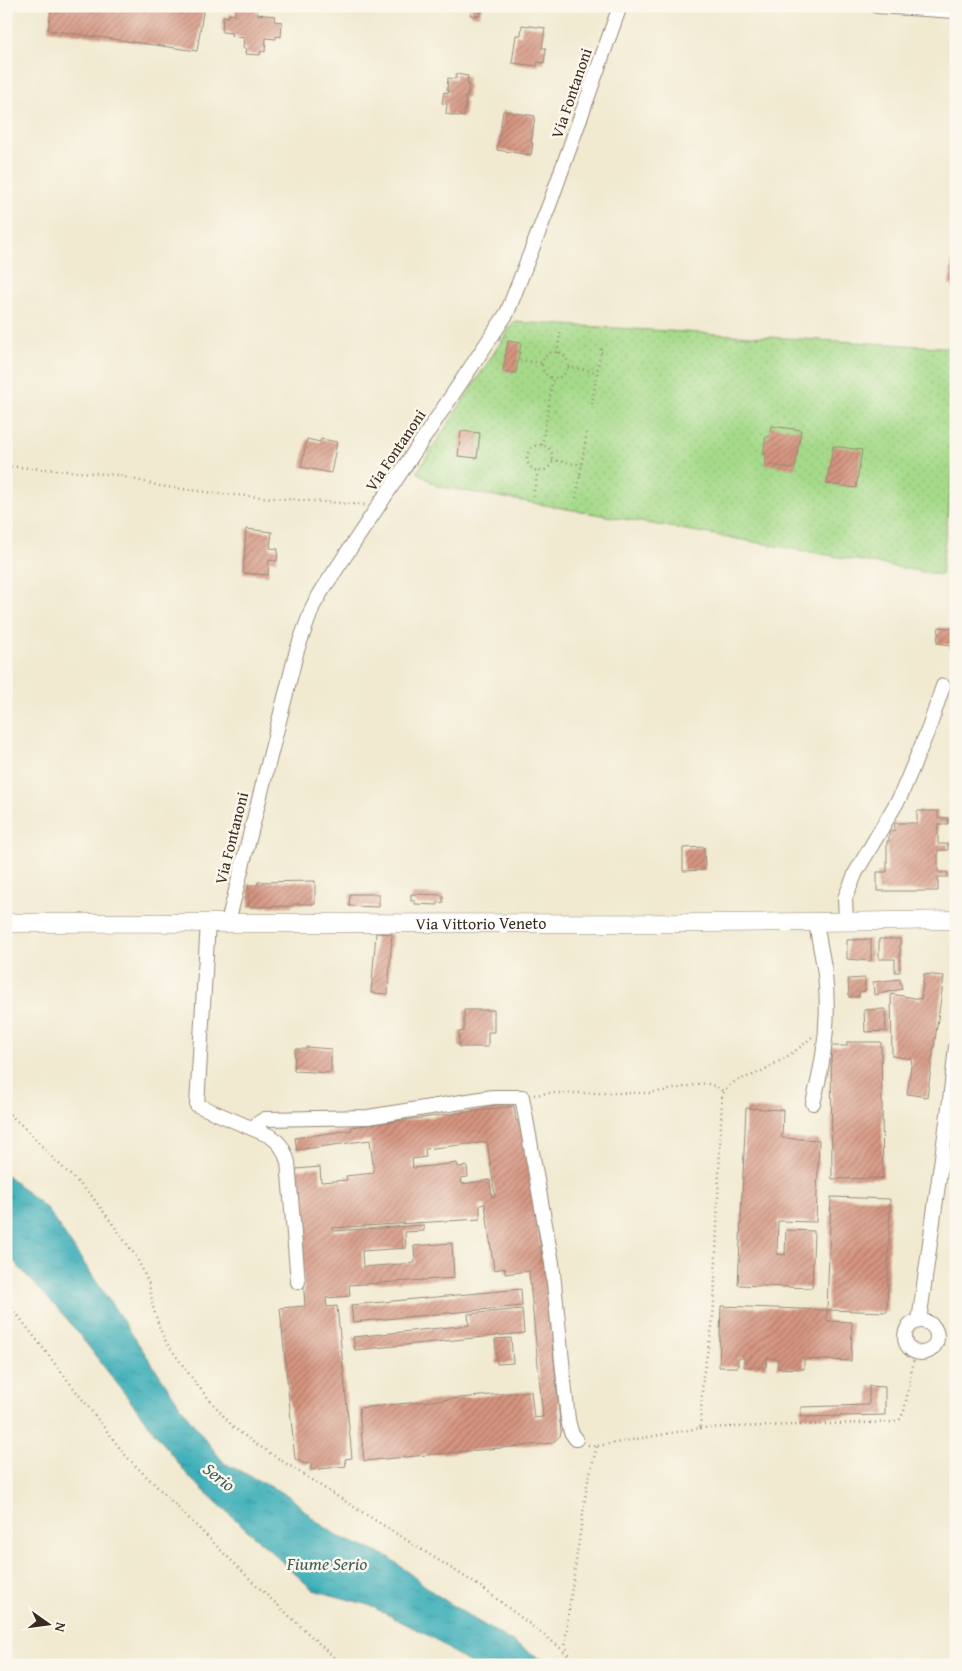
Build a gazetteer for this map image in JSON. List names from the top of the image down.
{
  "streets": {
    "main road": ["Via Vittorio Veneto"],
    "street": ["Via Fontanoni"]
  },
  "crossings": [
    ["Via Fontanoni", "Via Vittorio Veneto"]
  ],
  "water": ["Serio", "Fiume Serio"],
  "north": "right"
}
